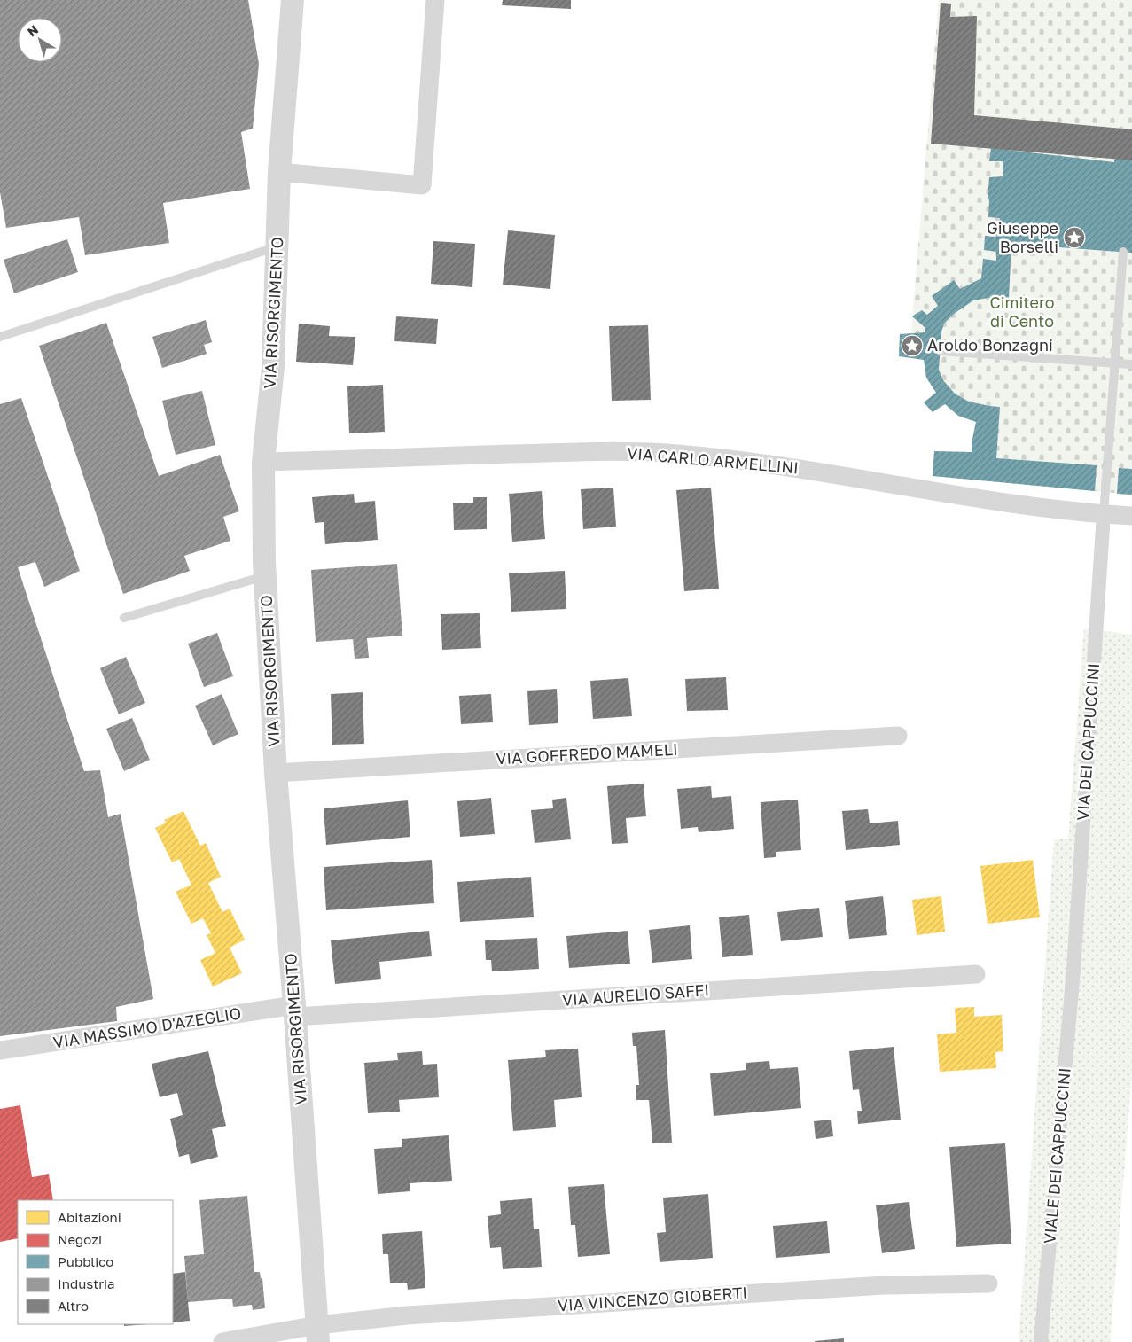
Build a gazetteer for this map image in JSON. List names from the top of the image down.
{
  "streets": {
    "street": [
      "VIA RISORGIMENTO",
      "VIA CARLO ARMELLINI",
      "VIA DEI CAPPUCCINI",
      "VIA GOFFREDO MAMELI",
      "VIA AURELIO SAFFI",
      "VIA MASSIMO D'AZEGLIO",
      "VIALE DEI CAPPUCCINI",
      "VIA VINCENZO GIOBERTI"
    ]
  },
  "crossings": [
    ["VIA RISORGIMENTO", "VIA CARLO ARMELLINI"],
    ["VIA RISORGIMENTO", "VIA GOFFREDO MAMELI"],
    ["VIA RISORGIMENTO", "VIA AURELIO SAFFI"],
    ["VIA RISORGIMENTO", "VIA MASSIMO D'AZEGLIO"],
    ["VIA RISORGIMENTO", "VIA VINCENZO GIOBERTI"],
    ["VIA CARLO ARMELLINI", "VIA DEI CAPPUCCINI"],
    ["VIA DEI CAPPUCCINI", "VIALE DEI CAPPUCCINI"],
    ["VIA AURELIO SAFFI", "VIA MASSIMO D'AZEGLIO"]
  ],
  "parks": ["Cimitero di Cento"],
  "places": {
    "place": ["Giuseppe Borselli", "Aroldo Bonzagni"]
  },
  "legend": [
    "Abitazioni",
    "Negozi",
    "Pubblico",
    "Industria",
    "Altro"
  ],
  "north": "top left"
}
